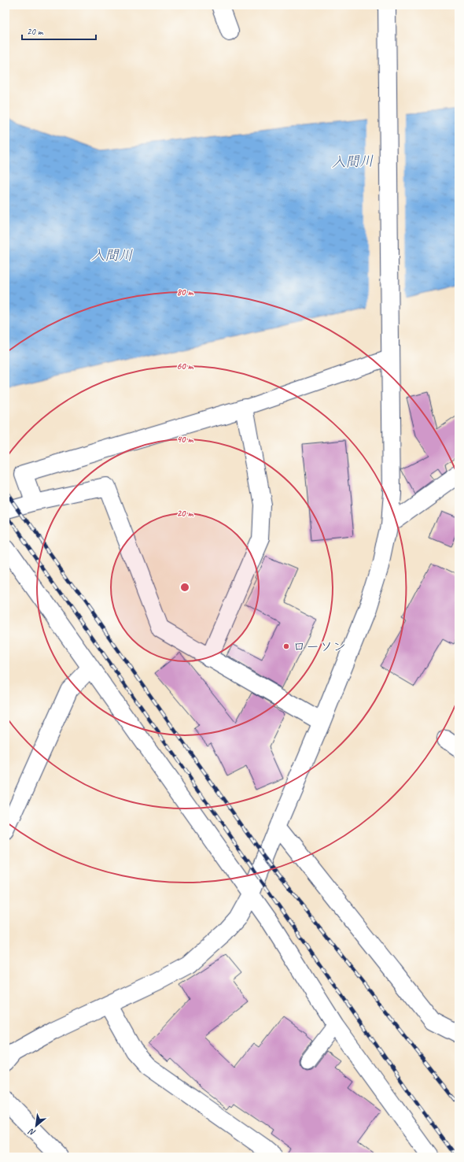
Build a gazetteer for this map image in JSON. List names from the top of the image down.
{
  "water": ["入間川"],
  "places": ["ローソン"],
  "scale_bar": "20 m",
  "north": "bottom left",
  "rings": [
    "80 m",
    "60 m",
    "40 m",
    "20 m"
  ]
}
